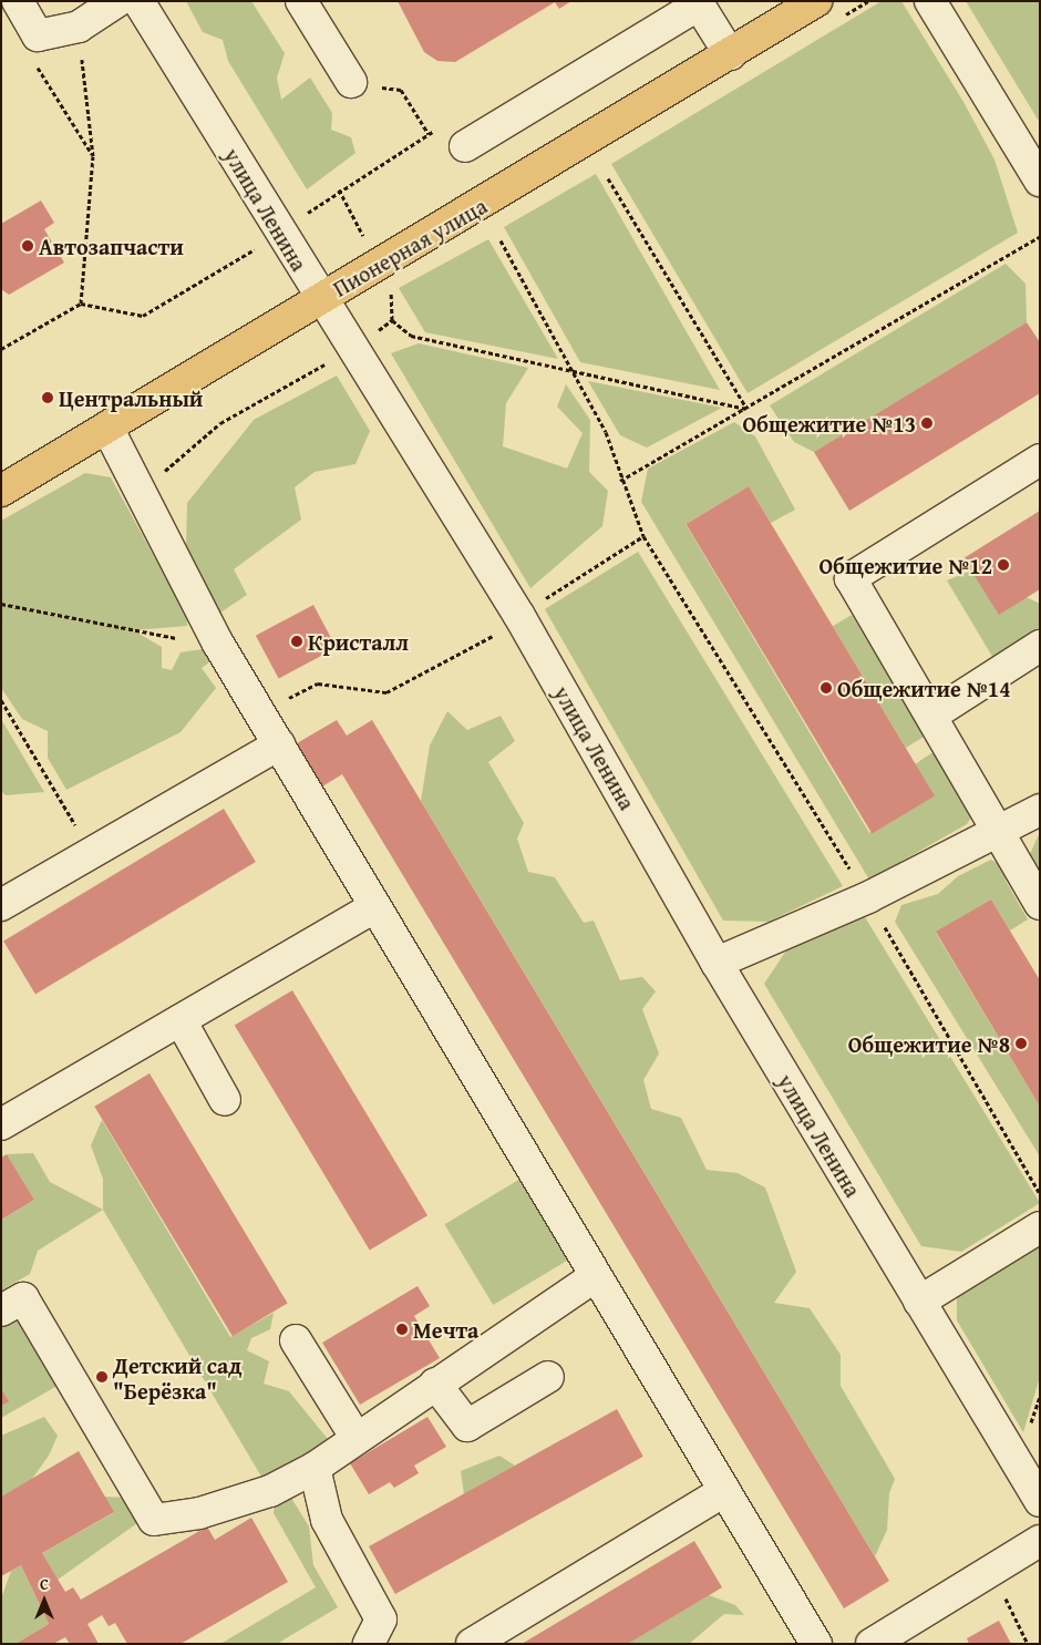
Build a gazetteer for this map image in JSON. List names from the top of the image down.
{
  "streets": {
    "main road": ["Пионерная улица"],
    "street": ["улица Ленина"]
  },
  "crossings": [
    ["улица Ленина", "Пионерная улица"]
  ],
  "places": [
    "Автозапчасти",
    "Центральный",
    "Общежитие №13",
    "Общежитие №12",
    "Кристалл",
    "Общежитие №14",
    "Общежитие №8",
    "Мечта",
    "Детский сад \"Берёзка\""
  ],
  "north": "top"
}
